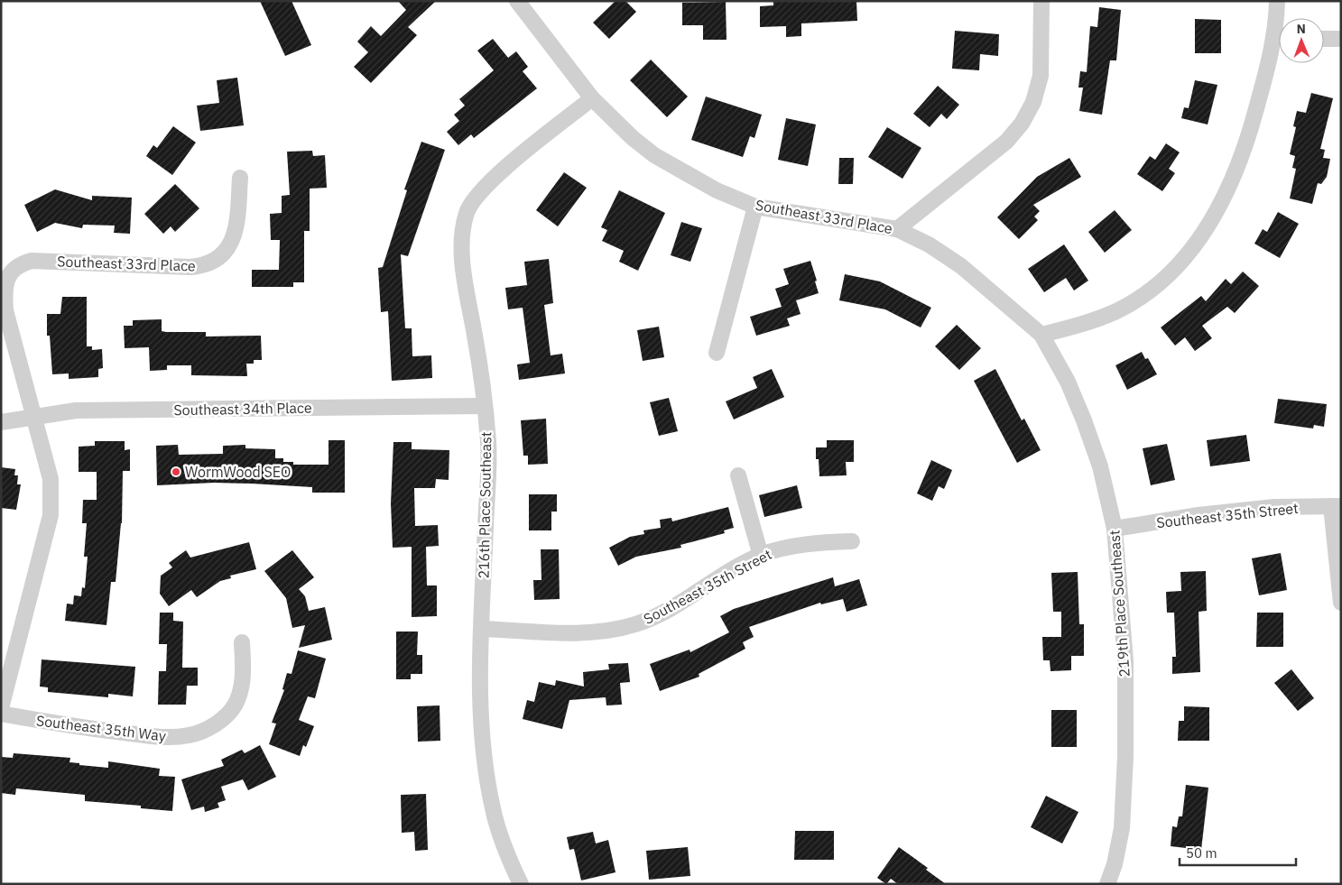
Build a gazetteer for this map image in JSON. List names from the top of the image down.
{
  "streets": {
    "street": [
      "Southeast 33rd Place",
      "Southeast 34th Place",
      "216th Place Southeast",
      "Southeast 35th Street",
      "219th Place Southeast",
      "Southeast 35th Way"
    ]
  },
  "crossings": [
    ["Southeast 33rd Place", "Southeast 34th Place"],
    ["Southeast 33rd Place", "216th Place Southeast"],
    ["Southeast 33rd Place", "219th Place Southeast"],
    ["Southeast 34th Place", "216th Place Southeast"],
    ["216th Place Southeast", "Southeast 35th Street"],
    ["Southeast 35th Street", "219th Place Southeast"]
  ],
  "places": ["WormWood SEO"],
  "scale_bar": "50 m",
  "north": "top"
}
